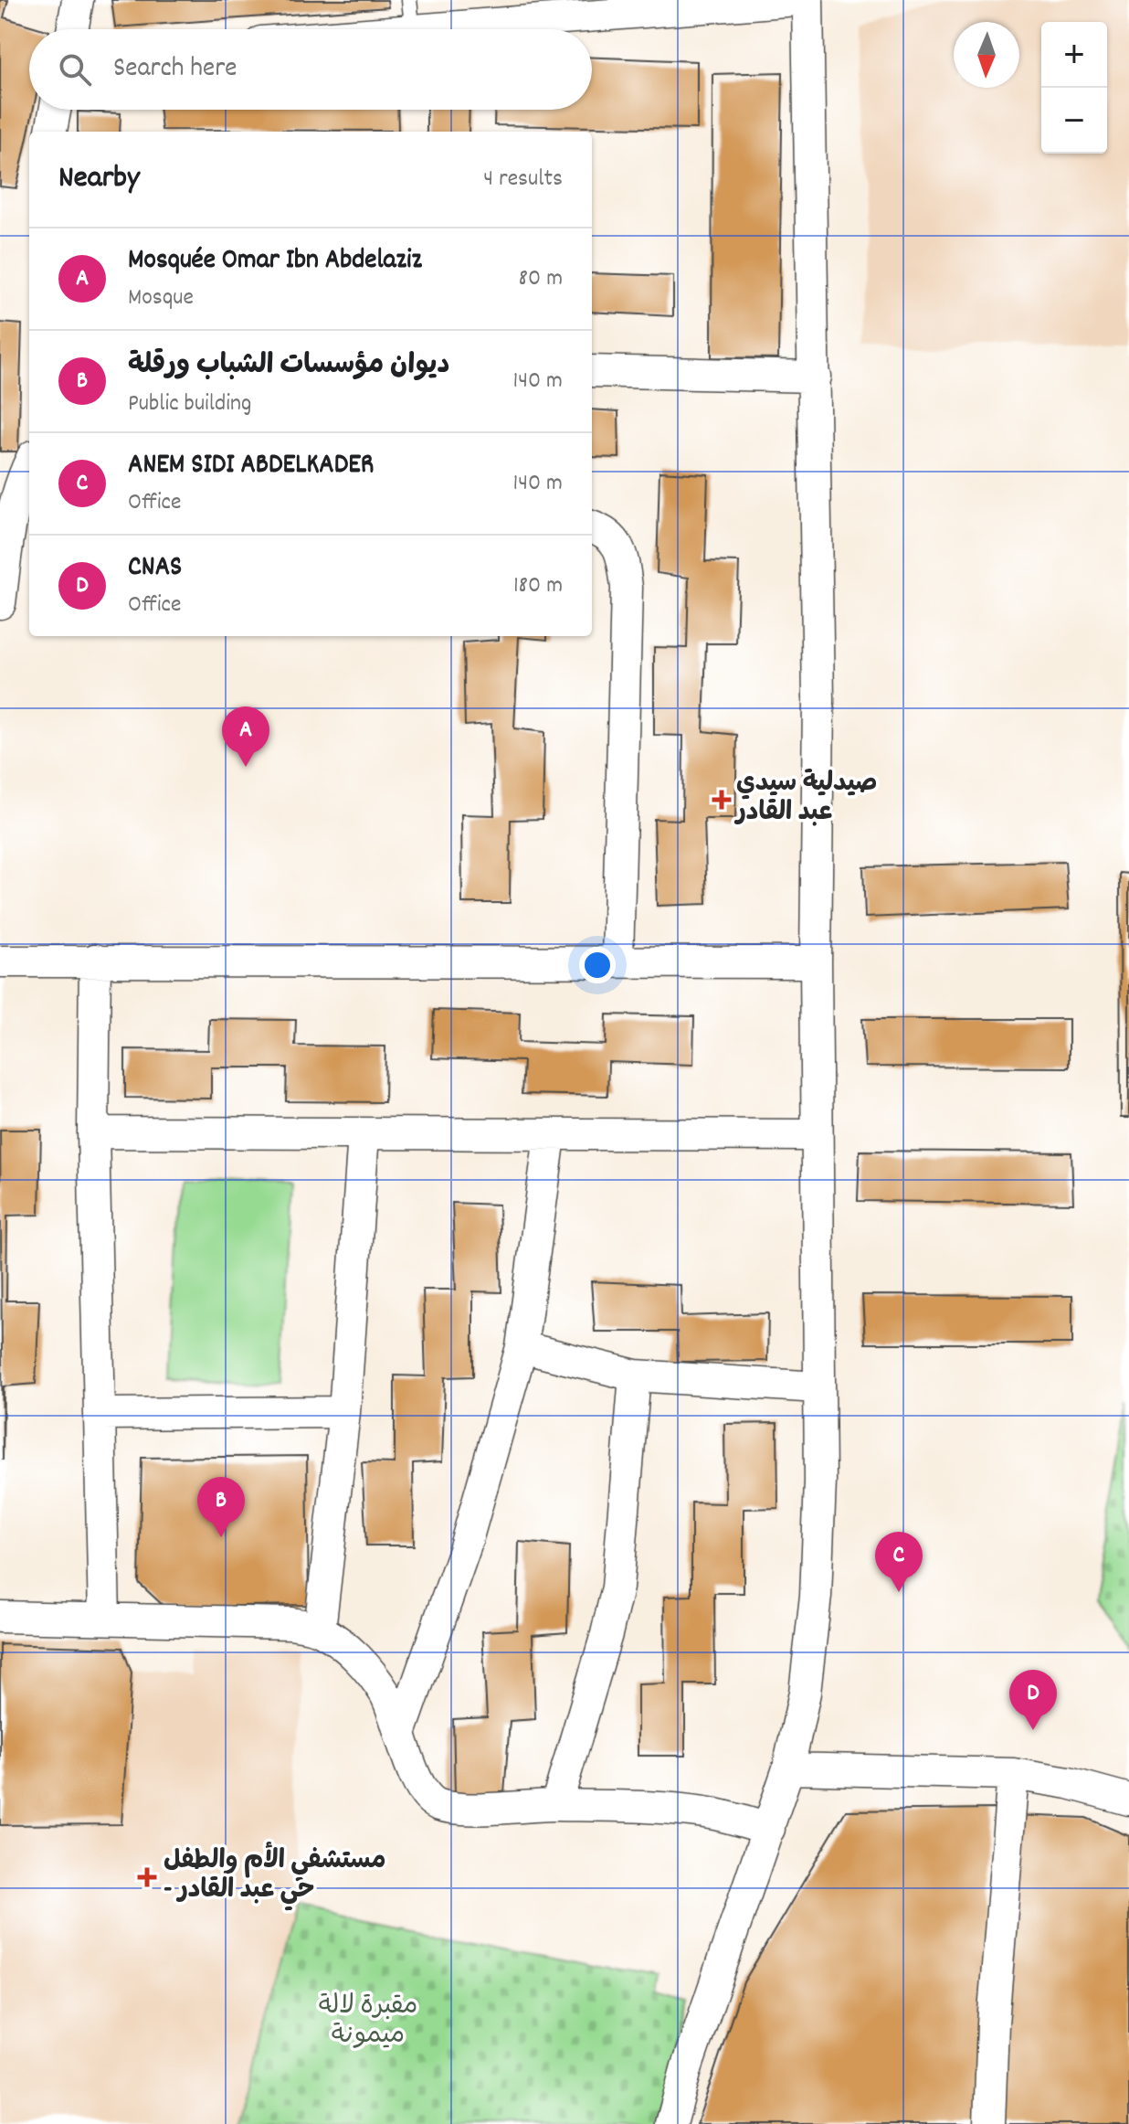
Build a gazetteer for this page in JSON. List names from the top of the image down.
{
  "parks": ["مقبرة لالة ميمونة"],
  "places": {
    "health": ["صيدلية سيدي عبد القادر", "مستشفي الأم والطفل - حي عبد القادر"]
  },
  "north": "bottom",
  "page": {
    "map_buttons": ["+", "−"],
    "search": "Search here",
    "heading": ["Nearby", "4 results"],
    "list": [
      {
        "mark": "A",
        "name": "Mosquée Omar Ibn Abdelaziz",
        "note": "Mosque",
        "value": "80 m"
      },
      {
        "mark": "B",
        "name": "ديوان مؤسسات الشباب ورقلة",
        "note": "Public building",
        "value": "140 m"
      },
      {
        "mark": "C",
        "name": "ANEM SIDI ABDELKADER",
        "note": "Office",
        "value": "140 m"
      },
      {
        "mark": "D",
        "name": "CNAS",
        "note": "Office",
        "value": "180 m"
      }
    ],
    "pins": [
      "A",
      "B",
      "C",
      "D"
    ]
  }
}
